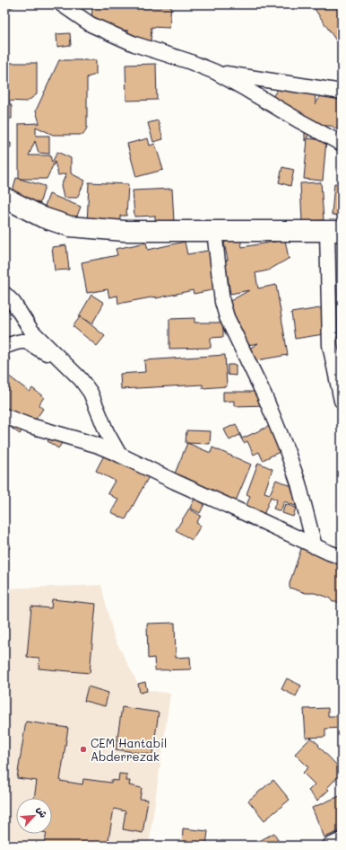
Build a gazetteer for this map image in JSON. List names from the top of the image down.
{
  "places": ["CEM Hantabil Abderrezak"],
  "north": "top right"
}
